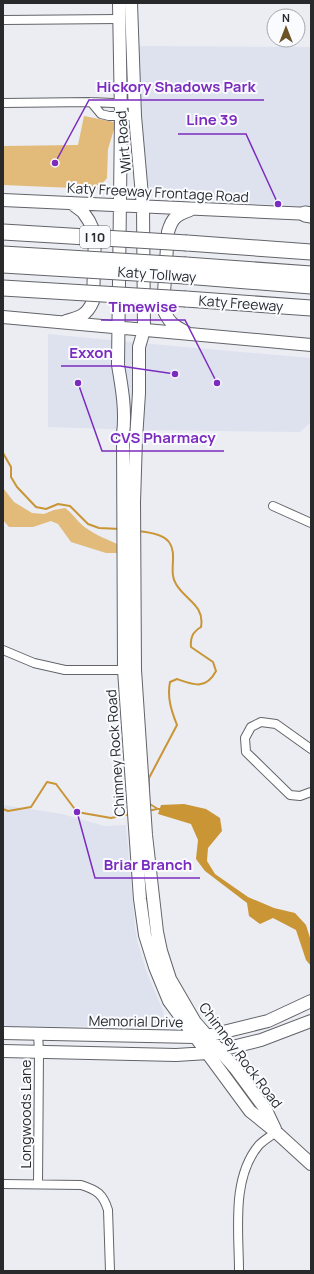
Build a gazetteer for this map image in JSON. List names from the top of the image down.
{
  "streets": {
    "highway": ["I 10", "Katy Tollway", "Katy Freeway"],
    "main road": [
      "Wirt Road",
      "Katy Freeway Frontage Road",
      "Chimney Rock Road",
      "Memorial Drive"
    ],
    "street": ["Longwoods Lane"]
  },
  "crossings": [
    ["Wirt Road", "Katy Freeway Frontage Road"],
    ["Wirt Road", "Chimney Rock Road"],
    ["Chimney Rock Road", "Memorial Drive"],
    ["Memorial Drive", "Longwoods Lane"]
  ],
  "places": [
    "Hickory Shadows Park",
    "Line 39",
    "Exxon",
    "CVS Pharmacy",
    "Timewise",
    "Briar Branch"
  ],
  "north": "top"
}
